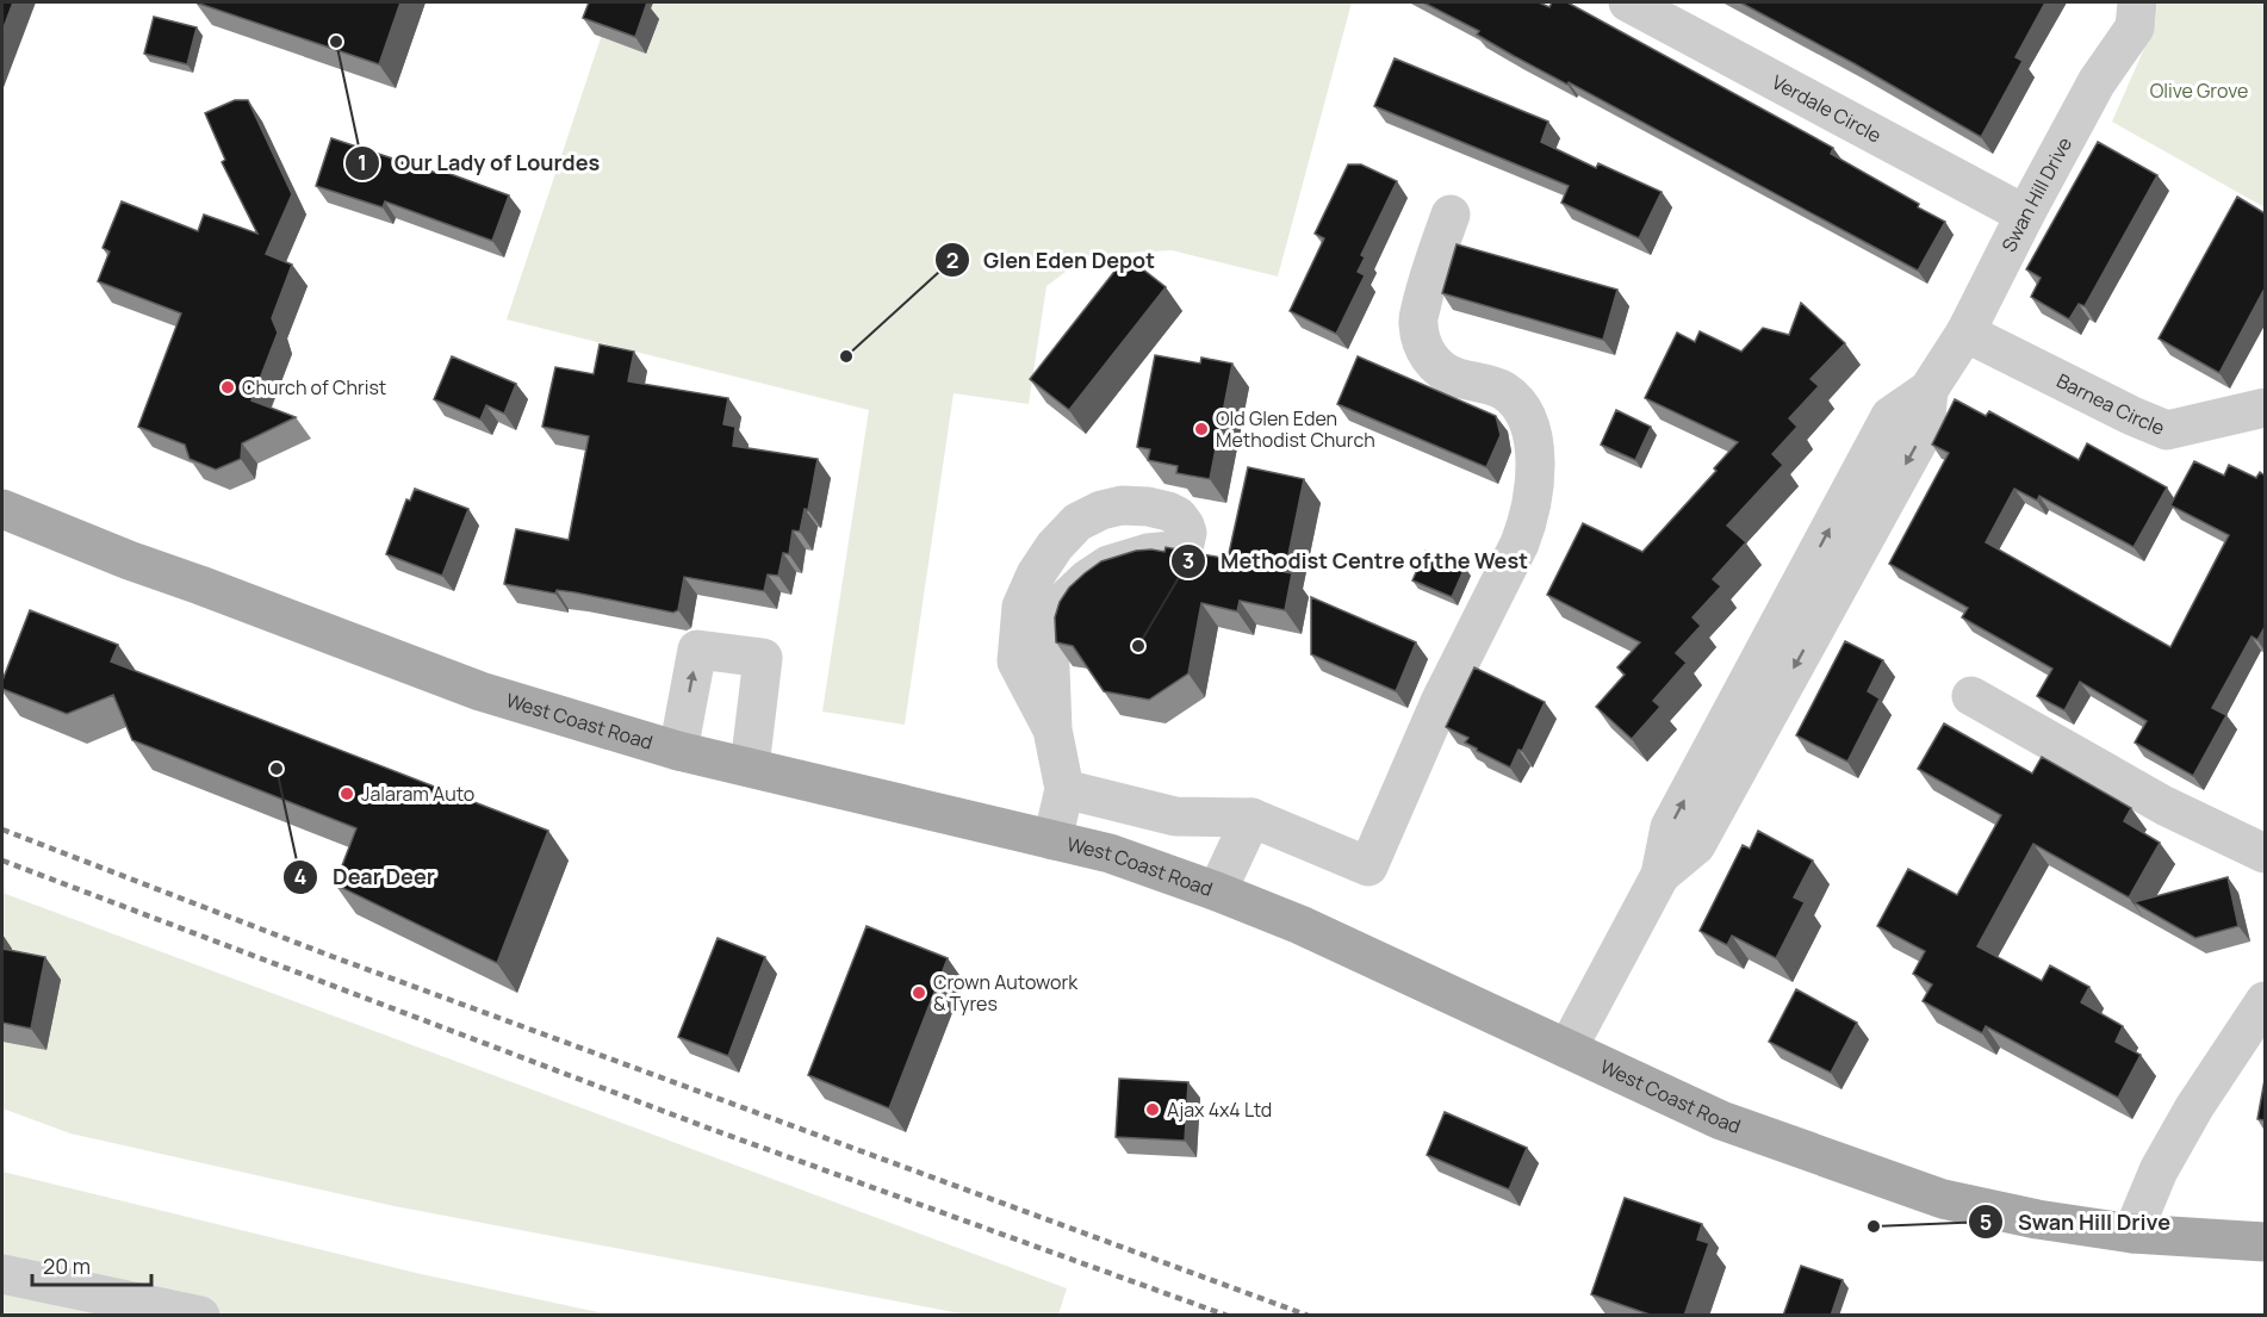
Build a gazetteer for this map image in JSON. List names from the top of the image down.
{
  "streets": {
    "main road": ["West Coast Road"],
    "street": ["Verdale Circle", "Swan Hill Drive", "Barnea Circle"]
  },
  "crossings": [
    ["Verdale Circle", "Swan Hill Drive"],
    ["Swan Hill Drive", "Barnea Circle"],
    ["Swan Hill Drive", "West Coast Road"]
  ],
  "parks": ["Olive Grove"],
  "places": [
    "Our Lady of Lourdes",
    "Glen Eden Depot",
    "Church of Christ",
    "Old Glen Eden Methodist Church",
    "Methodist Centre of the West",
    "Dear Deer",
    "Jalaram Auto",
    "Crown Autowork & Tyres",
    "Ajax 4x4 Ltd",
    "Swan Hill Drive"
  ],
  "scale_bar": "20 m"
}
